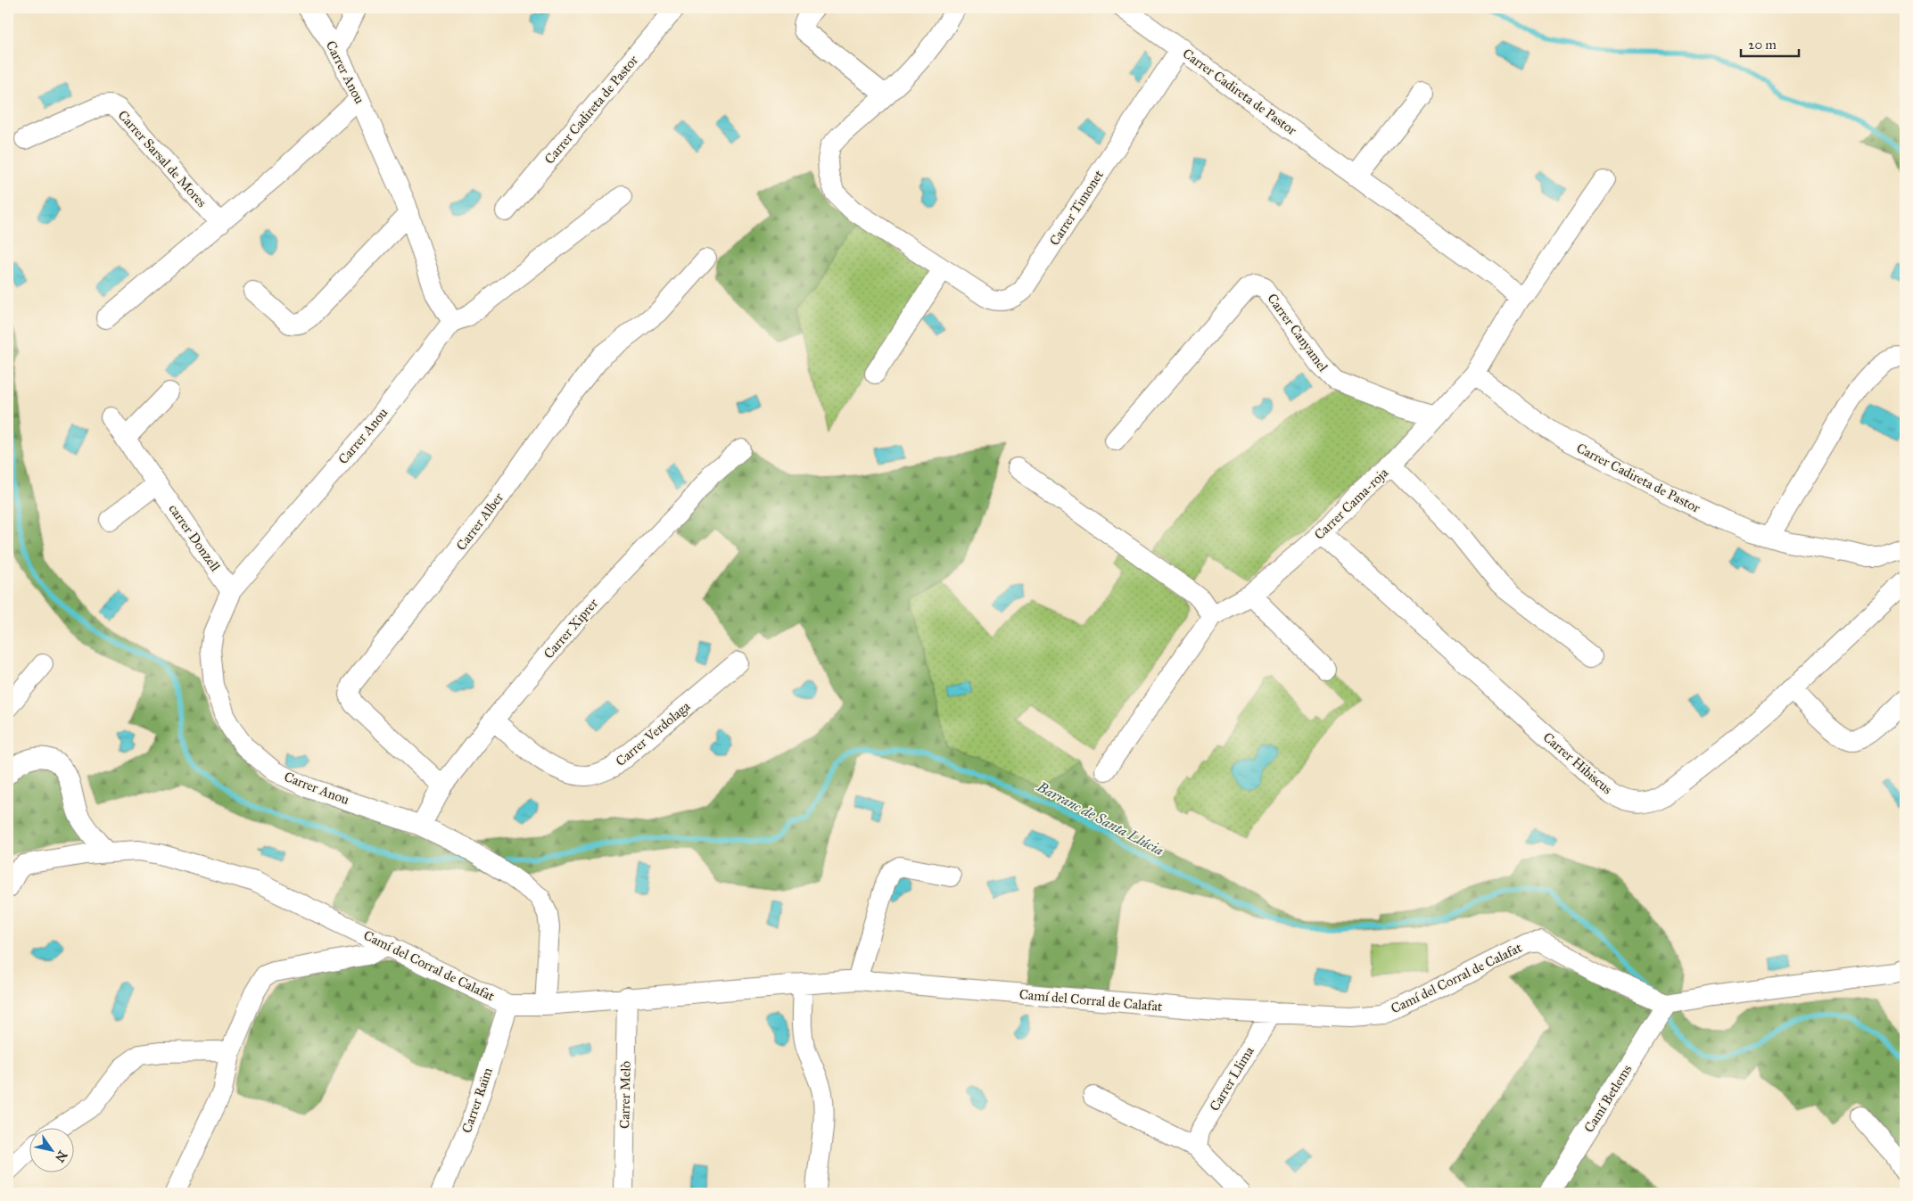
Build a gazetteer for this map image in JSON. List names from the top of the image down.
{
  "streets": {
    "street": [
      "Carrer Anou",
      "Carrer Cadireta de Pastor",
      "Carrer Sarsal de Mores",
      "Carrer Timonet",
      "Carrer Canyamel",
      "Carrer Cama-roja",
      "Carrer Alber",
      "carrer Donzell",
      "Carrer Xiprer",
      "Carrer Verdolaga",
      "Carrer Hibiscus",
      "Camí del Corral de Calafat",
      "Carrer Llima",
      "Carrer Melò",
      "Camí Betlems",
      "Carrer Raïm"
    ]
  },
  "crossings": [
    ["Carrer Anou", "carrer Donzell"],
    ["Carrer Anou", "Carrer Xiprer"],
    ["Carrer Anou", "Camí del Corral de Calafat"],
    ["Carrer Cadireta de Pastor", "Carrer Timonet"],
    ["Carrer Cadireta de Pastor", "Carrer Cama-roja"],
    ["Carrer Canyamel", "Carrer Cama-roja"],
    ["Carrer Cama-roja", "Carrer Hibiscus"],
    ["Carrer Alber", "Carrer Xiprer"],
    ["Carrer Xiprer", "Carrer Verdolaga"],
    ["Camí del Corral de Calafat", "Carrer Llima"],
    ["Camí del Corral de Calafat", "Carrer Melò"],
    ["Camí del Corral de Calafat", "Camí Betlems"],
    ["Camí del Corral de Calafat", "Carrer Raïm"]
  ],
  "water": ["Barranc de Santa Llúcia"],
  "scale_bar": "20 m",
  "north": "bottom right"
}
